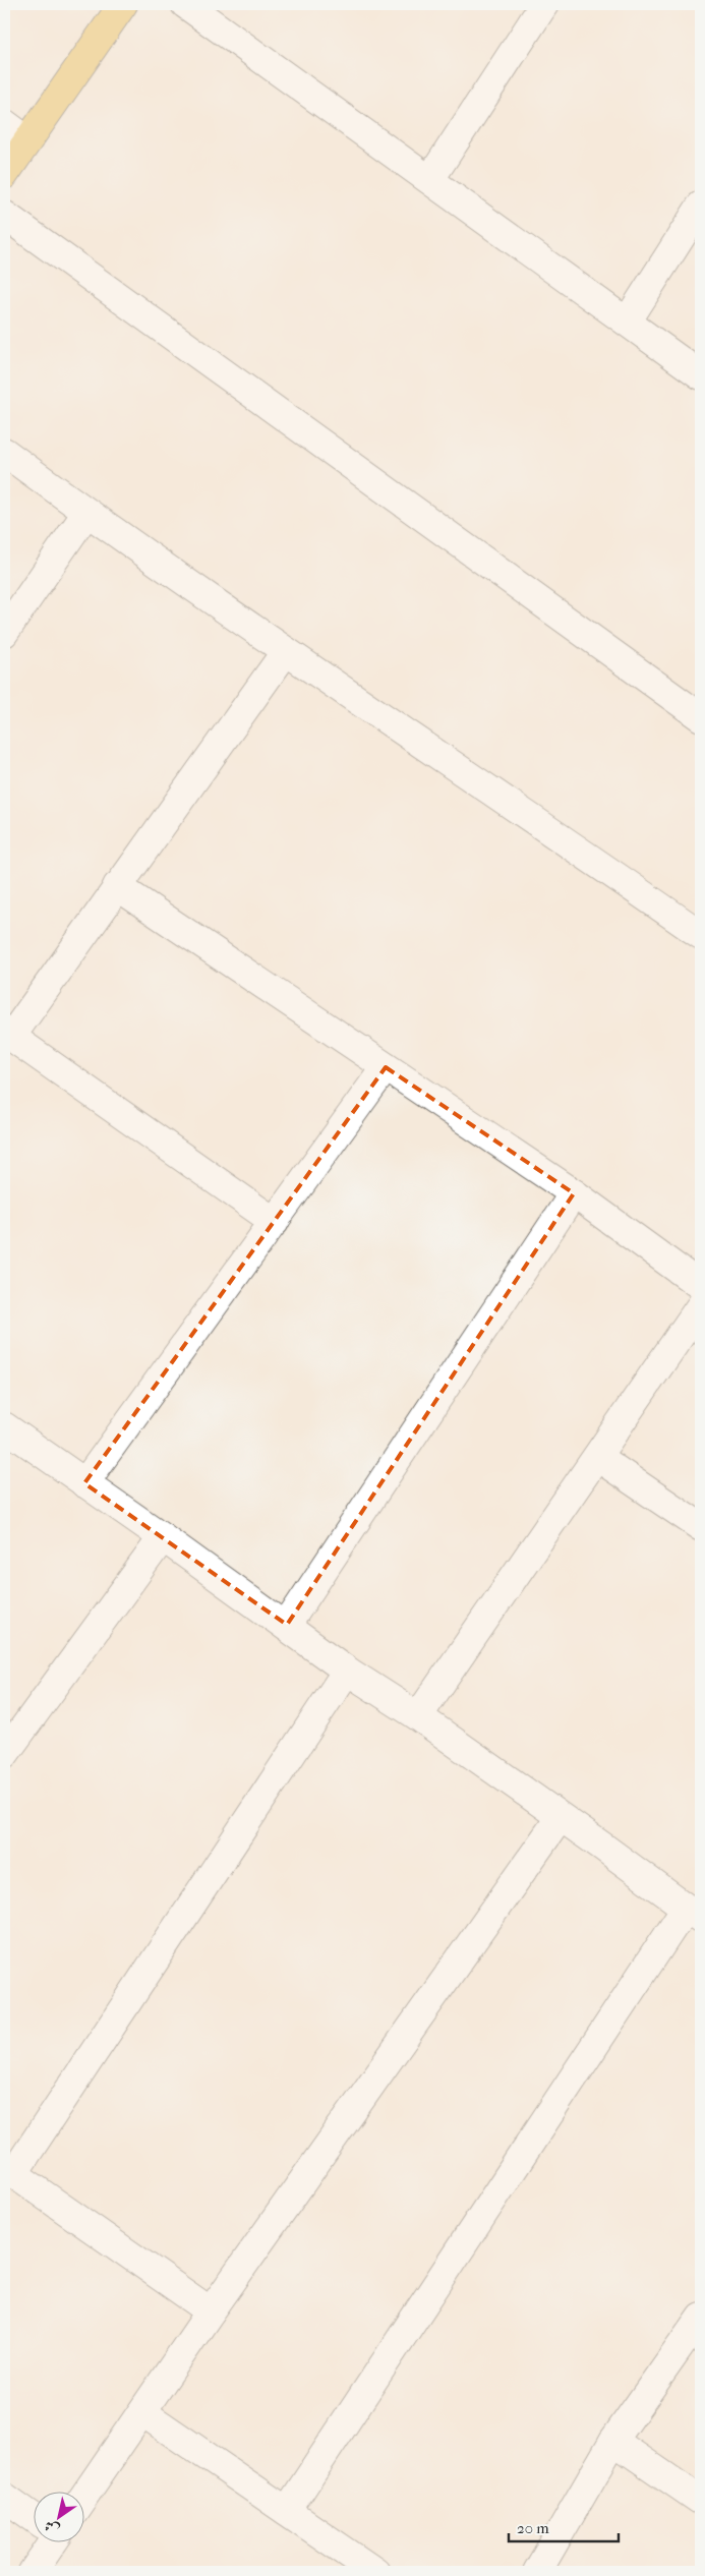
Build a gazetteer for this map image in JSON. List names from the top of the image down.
{
  "scale_bar": "20 m",
  "north": "bottom left"
}
